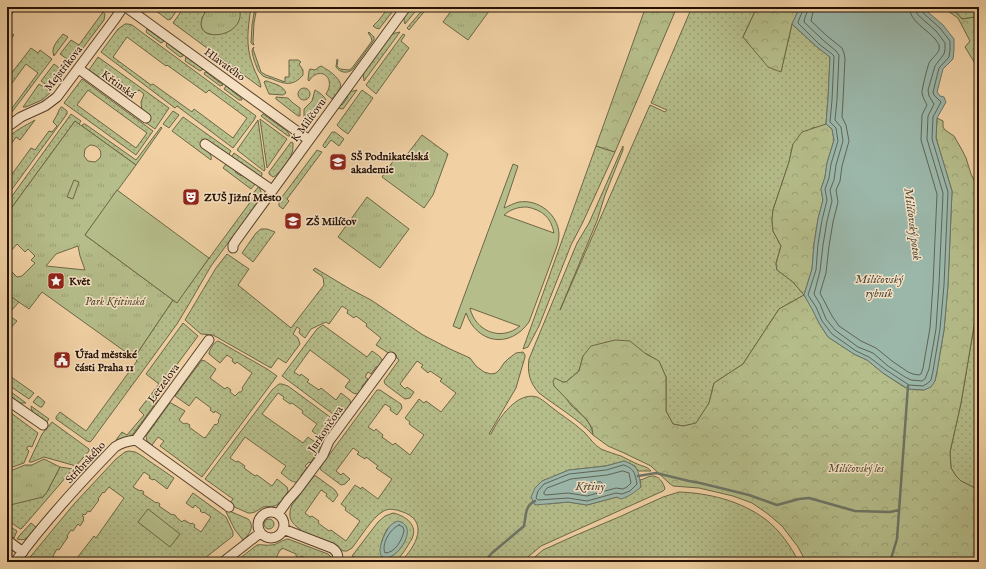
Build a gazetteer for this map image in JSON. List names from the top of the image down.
{
  "streets": {
    "street": [
      "Hlavatého",
      "Mejstříkova",
      "Křtinská",
      "K Milíčovu",
      "Letzelova",
      "Jurkovičova",
      "Stříbrského"
    ]
  },
  "crossings": [
    ["Hlavatého", "K Milíčovu"],
    ["Mejstříkova", "Křtinská"],
    ["Letzelova", "Stříbrského"]
  ],
  "water": ["Milíčovský potok", "Milíčovský rybník", "Křtiny"],
  "parks": ["Park Křitinská", "Milíčovský les"],
  "places": {
    "school or university": ["SŠ Podnikatelská akademie", "ZŠ Milíčov"],
    "theatre": ["ZUŠ Jižní Město"],
    "place": ["Květ"],
    "public building": ["Úřad městské části Praha 11"]
  }
}
